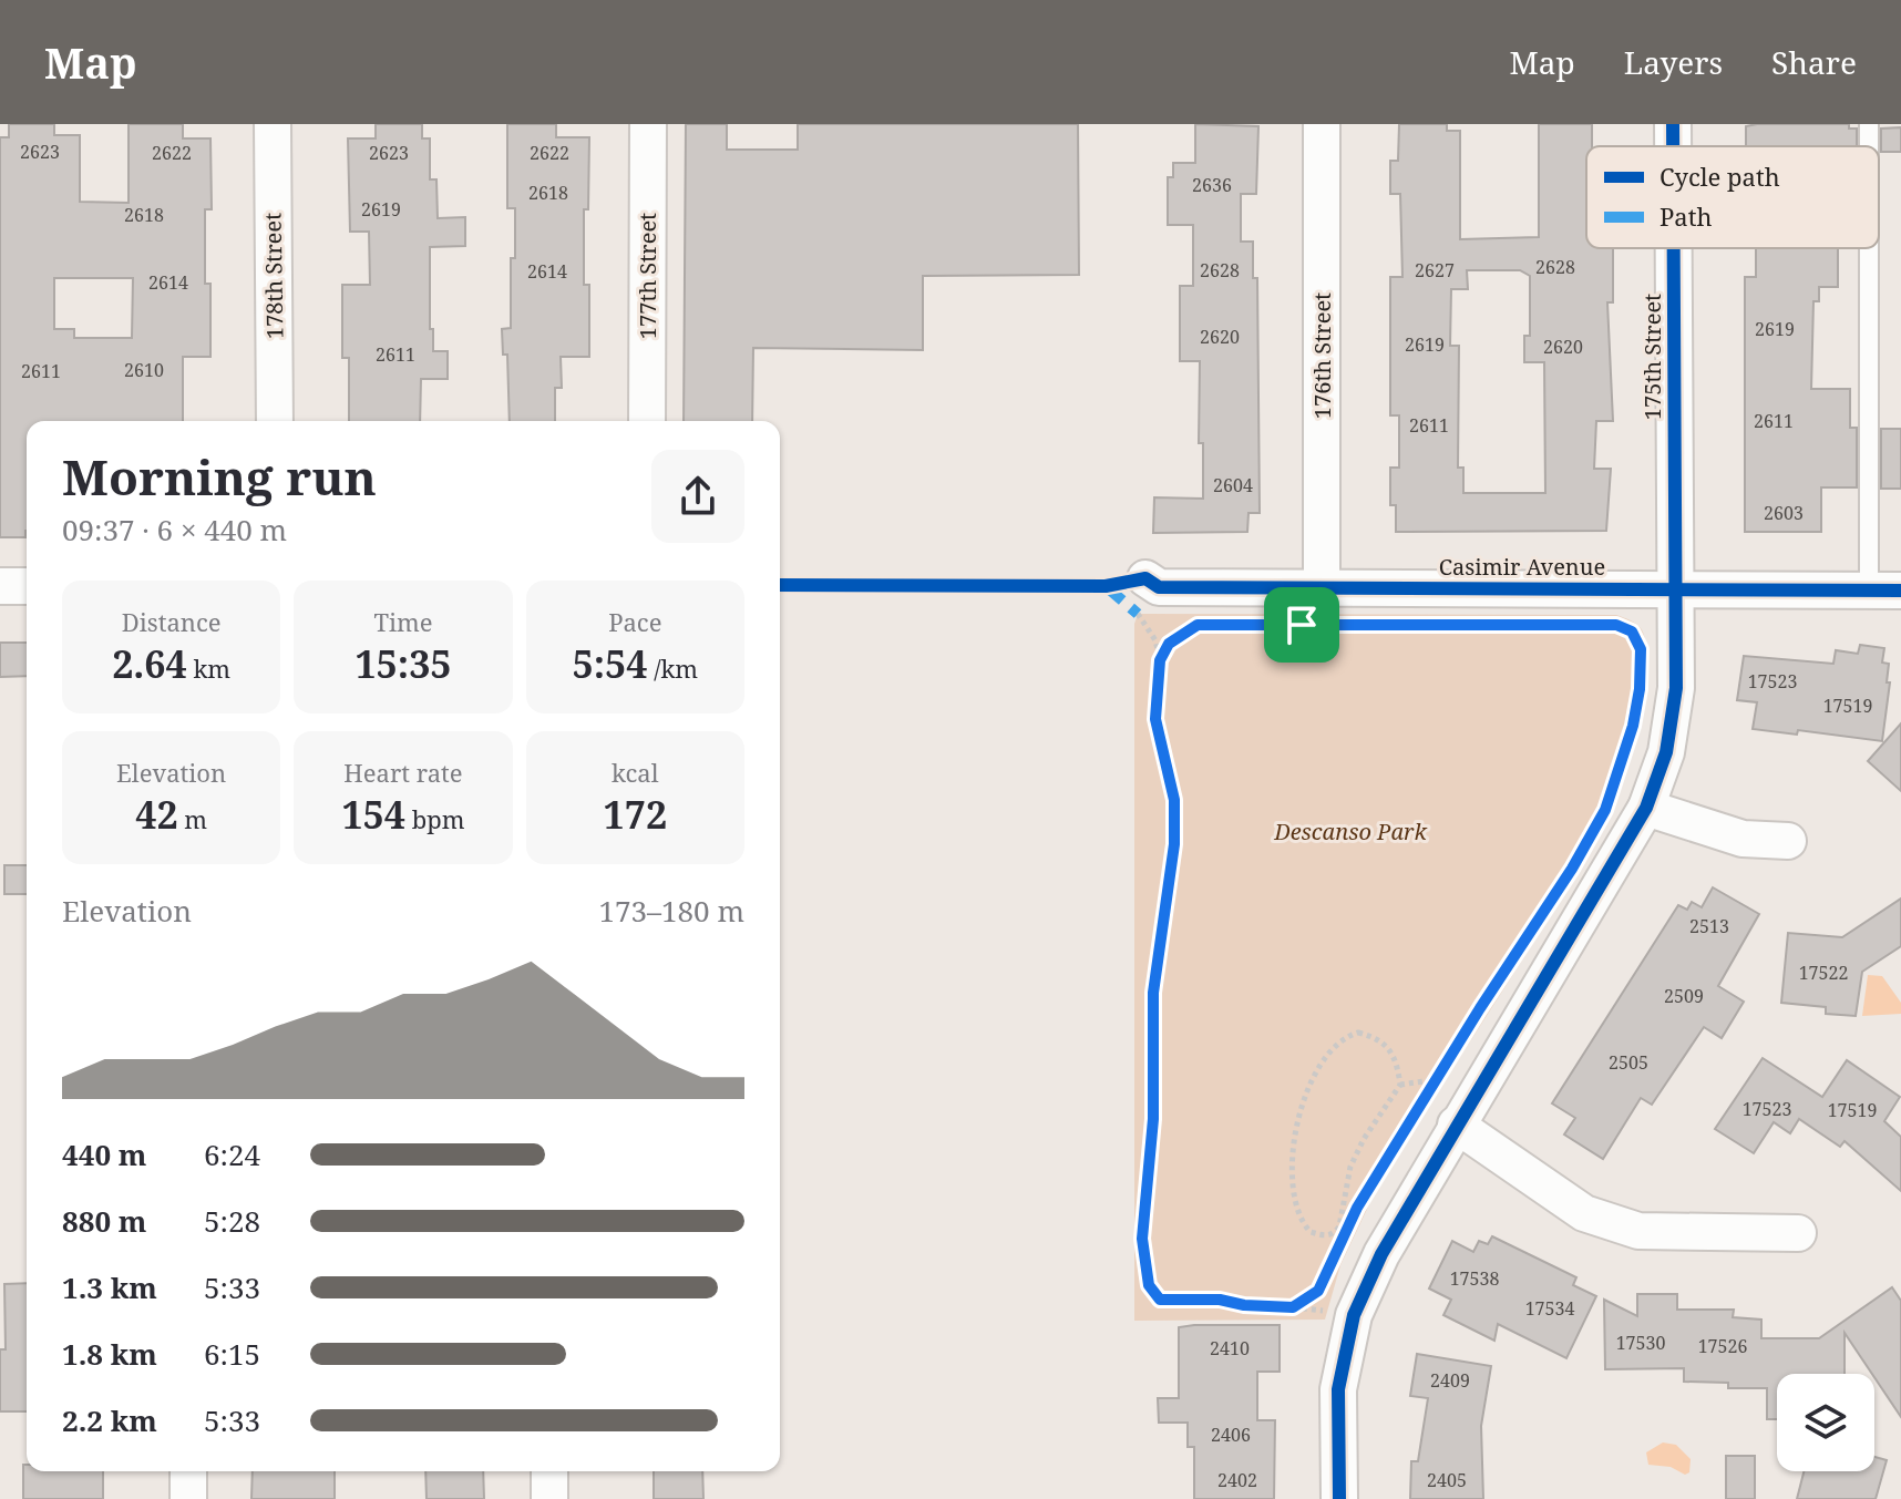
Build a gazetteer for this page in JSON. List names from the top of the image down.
{
  "streets": {
    "street": [
      "178th Street",
      "177th Street",
      "176th Street",
      "175th Street",
      "Casimir Avenue"
    ]
  },
  "crossings": [
    ["176th Street", "Casimir Avenue"],
    ["175th Street", "Casimir Avenue"]
  ],
  "parks": ["Descanso Park"],
  "house_numbers": [
    "2623",
    "2622",
    "2623",
    "2622",
    "2636",
    "2618",
    "2619",
    "2618",
    "2628",
    "2628",
    "2627",
    "2614",
    "2614",
    "2619",
    "2620",
    "2619",
    "2620",
    "2611",
    "2610",
    "2611",
    "2611",
    "2611",
    "2604",
    "2603",
    "17523",
    "17519",
    "2513",
    "17522",
    "2509",
    "2505",
    "17523",
    "17519",
    "17538",
    "17534",
    "17530",
    "17526",
    "2410",
    "2409",
    "2406",
    "2402",
    "2405"
  ],
  "legend": ["Cycle path", "Path"],
  "page": {
    "header": "Map",
    "nav": ["Map", "Layers", "Share"],
    "heading": ["Morning run", "09:37 · 6 × 440 m"],
    "stats": [
      ["Distance", "2.64 km"],
      ["Time", "15:35"],
      ["Pace", "5:54 /km"],
      ["Elevation", "42 m"],
      ["Heart rate", "154 bpm"],
      ["kcal", "172"]
    ],
    "chart": ["Elevation", "173–180 m"],
    "list": [
      {
        "name": "440 m",
        "note": "6:24"
      },
      {
        "name": "880 m",
        "note": "5:28"
      },
      {
        "name": "1.3 km",
        "note": "5:33"
      },
      {
        "name": "1.8 km",
        "note": "6:15"
      },
      {
        "name": "2.2 km",
        "note": "5:33"
      }
    ]
  }
}
